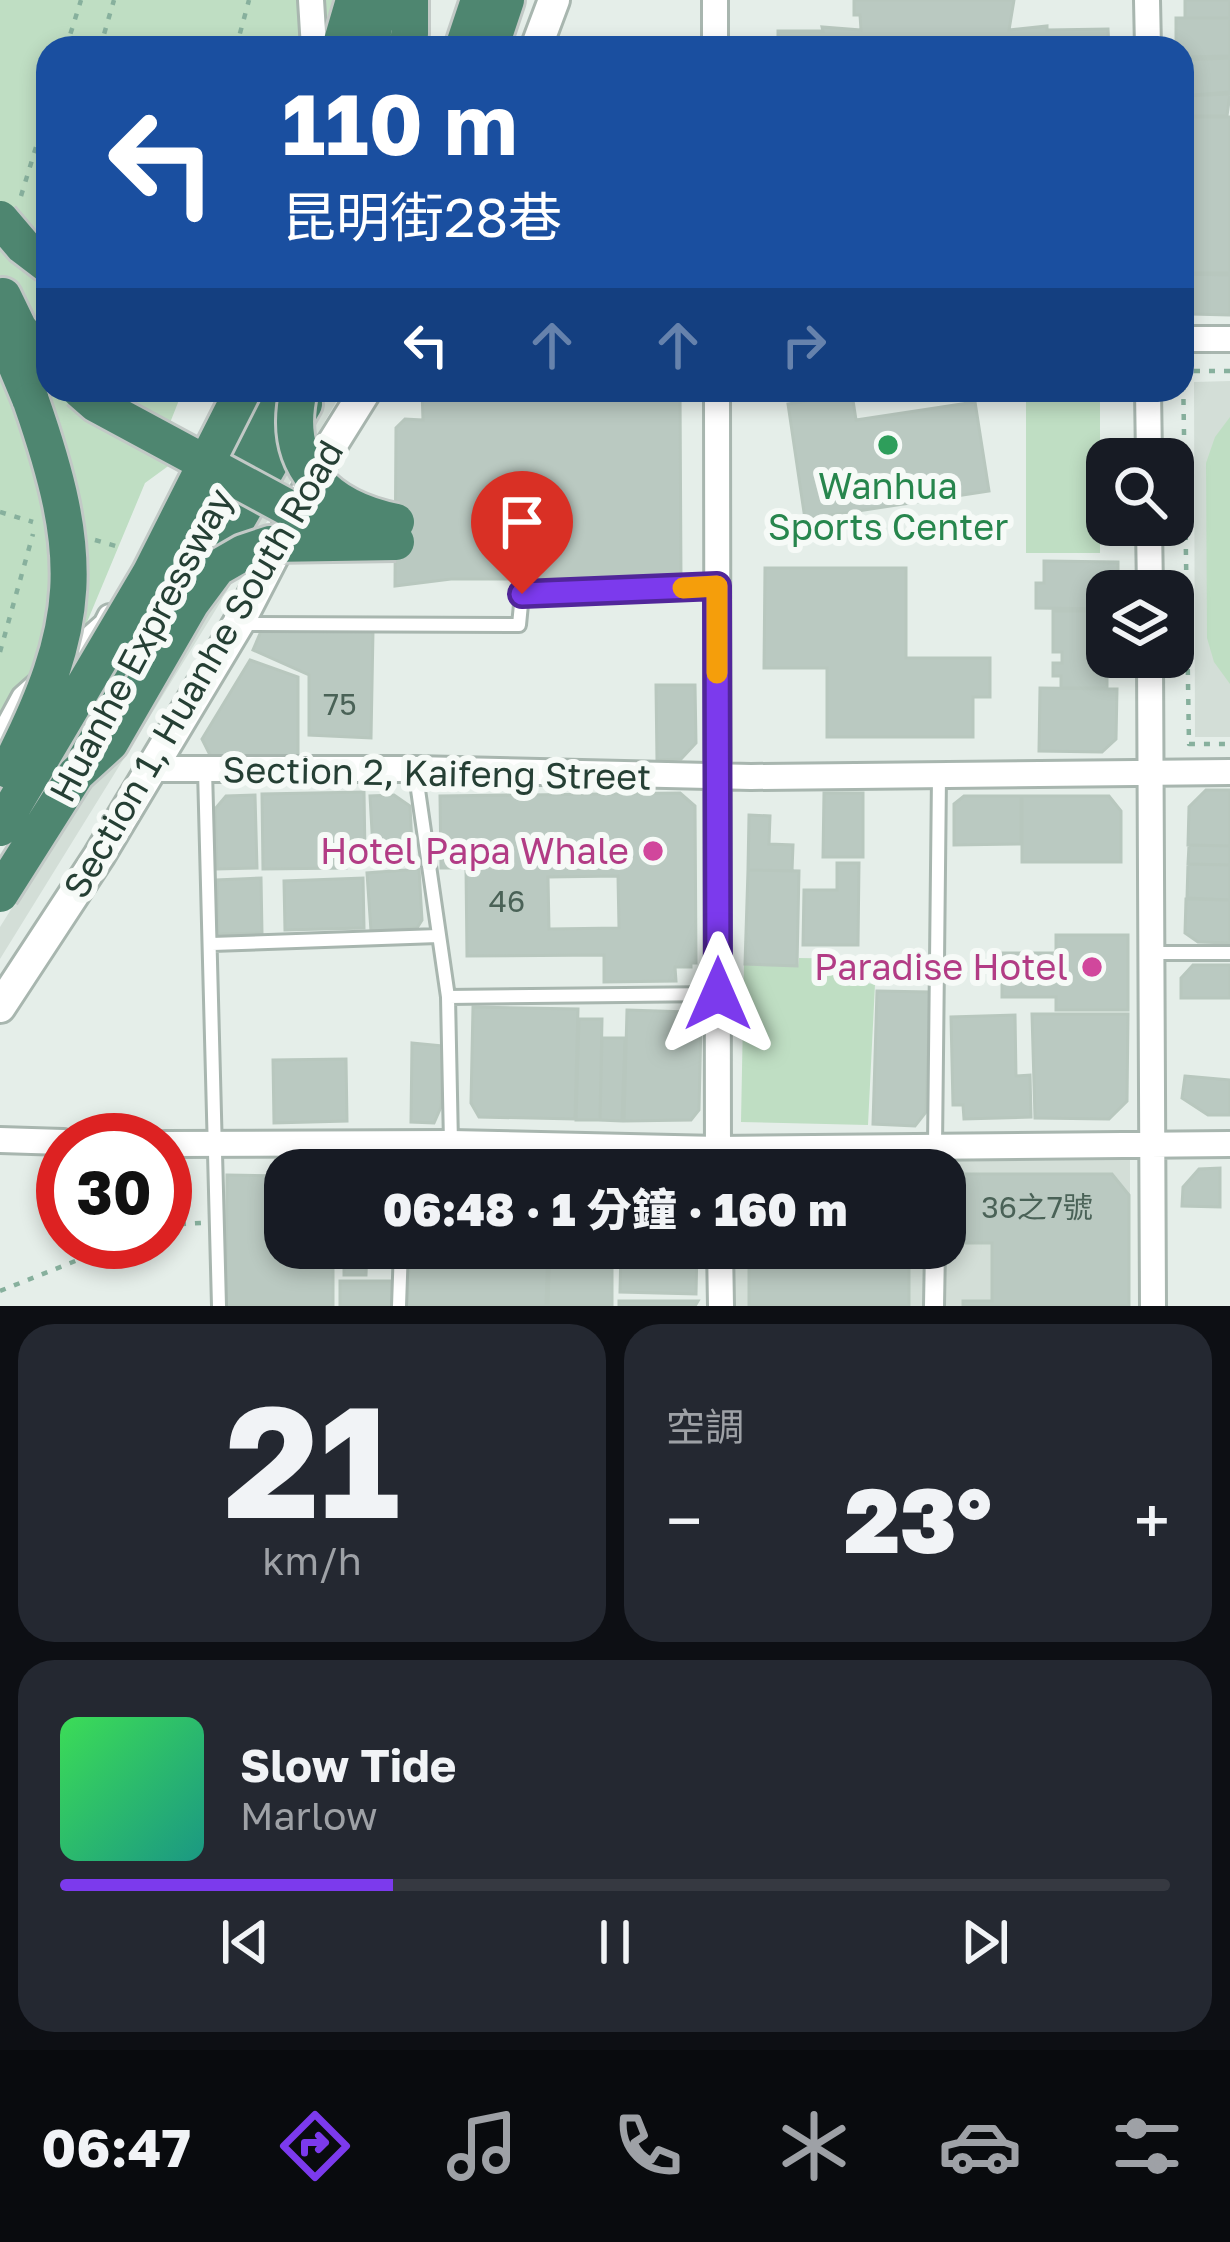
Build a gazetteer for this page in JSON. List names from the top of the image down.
{
  "streets": {
    "highway": ["Huanhe Expressway"],
    "street": ["Section 1, Huanhe South Road", "Section 2, Kaifeng Street"]
  },
  "crossings": [
    ["Section 1, Huanhe South Road", "Section 2, Kaifeng Street"]
  ],
  "places": ["Wanhua Sports Center", "Hotel Papa Whale", "Paradise Hotel"],
  "house_numbers": ["75", "46", "36之7號"],
  "page": {
    "turn": ["110 m", "昆明街28巷"],
    "limit": "30",
    "trip": "06:48 · 1 分鐘 · 160 m",
    "tile": [
      ["21", "km/h"],
      "空調"
    ],
    "heat": ["−", "23°", "+"],
    "song": ["Slow Tide", "Marlow"],
    "tabs": "06:47"
  }
}
